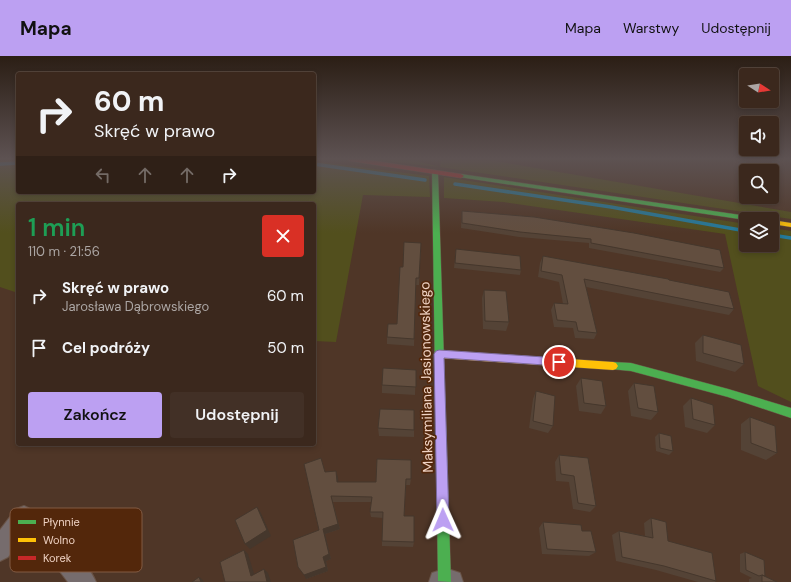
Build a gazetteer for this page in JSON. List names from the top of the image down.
{
  "streets": {
    "street": ["Maksymiliana Jasionowskiego"]
  },
  "legend": ["Płynnie", "Wolno", "Korek"],
  "north": "right",
  "page": {
    "header": "Mapa",
    "nav": ["Mapa", "Warstwy", "Udostępnij"],
    "turn": ["60 m", "Skręć w prawo"],
    "heading": ["1 min", "110 m · 21:56"],
    "list": [
      {
        "name": "Skręć w prawo",
        "note": "Jarosława Dąbrowskiego",
        "value": "60 m"
      },
      {
        "name": "Cel podróży",
        "value": "50 m"
      }
    ],
    "buttons": ["Zakończ", "Udostępnij"]
  }
}
